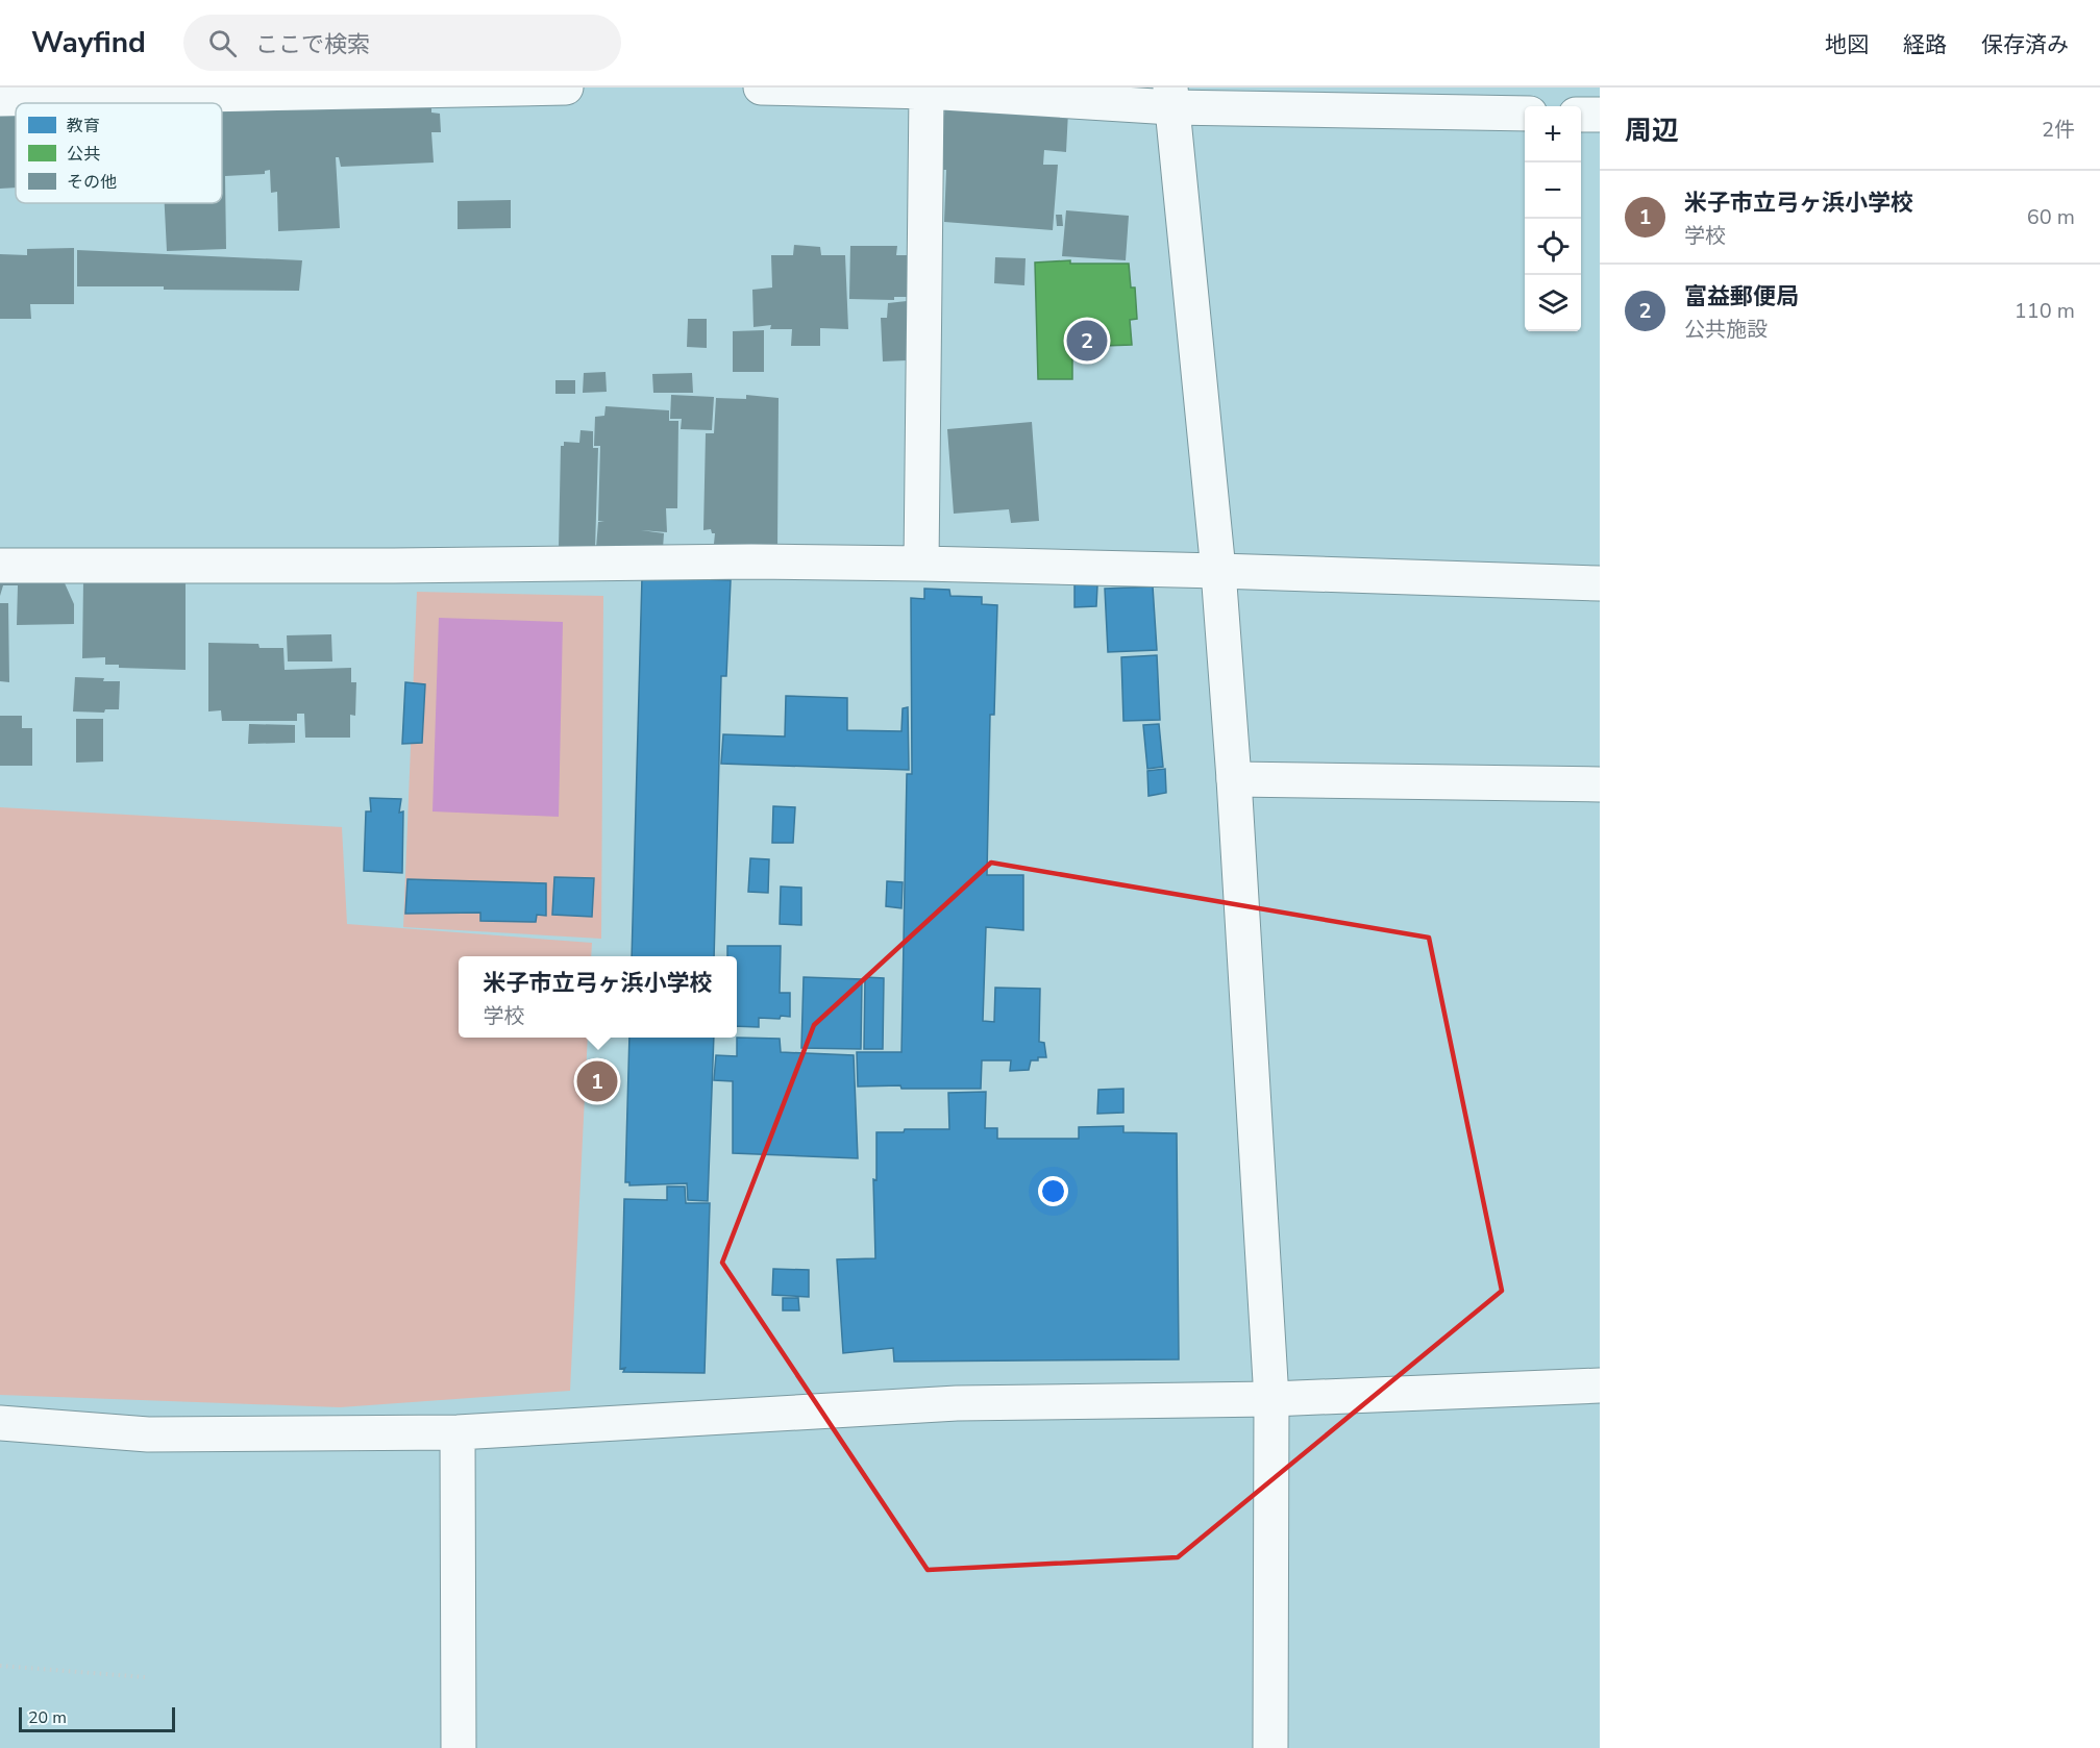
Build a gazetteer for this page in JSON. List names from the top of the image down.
{
  "legend": ["教育", "公共", "その他"],
  "scale_bar": "20 m",
  "page": {
    "header": "Wayfind",
    "search": "ここで検索",
    "nav": ["地図", "経路", "保存済み"],
    "heading": ["周辺", "2件"],
    "map_buttons": ["+", "−"],
    "list": [
      {
        "mark": "1",
        "name": "米子市立弓ヶ浜小学校",
        "note": "学校",
        "value": "60 m"
      },
      {
        "mark": "2",
        "name": "富益郵便局",
        "note": "公共施設",
        "value": "110 m"
      }
    ],
    "pins": ["2", "1"],
    "popup": ["米子市立弓ヶ浜小学校", "学校"],
    "scale": "20 m"
  }
}
